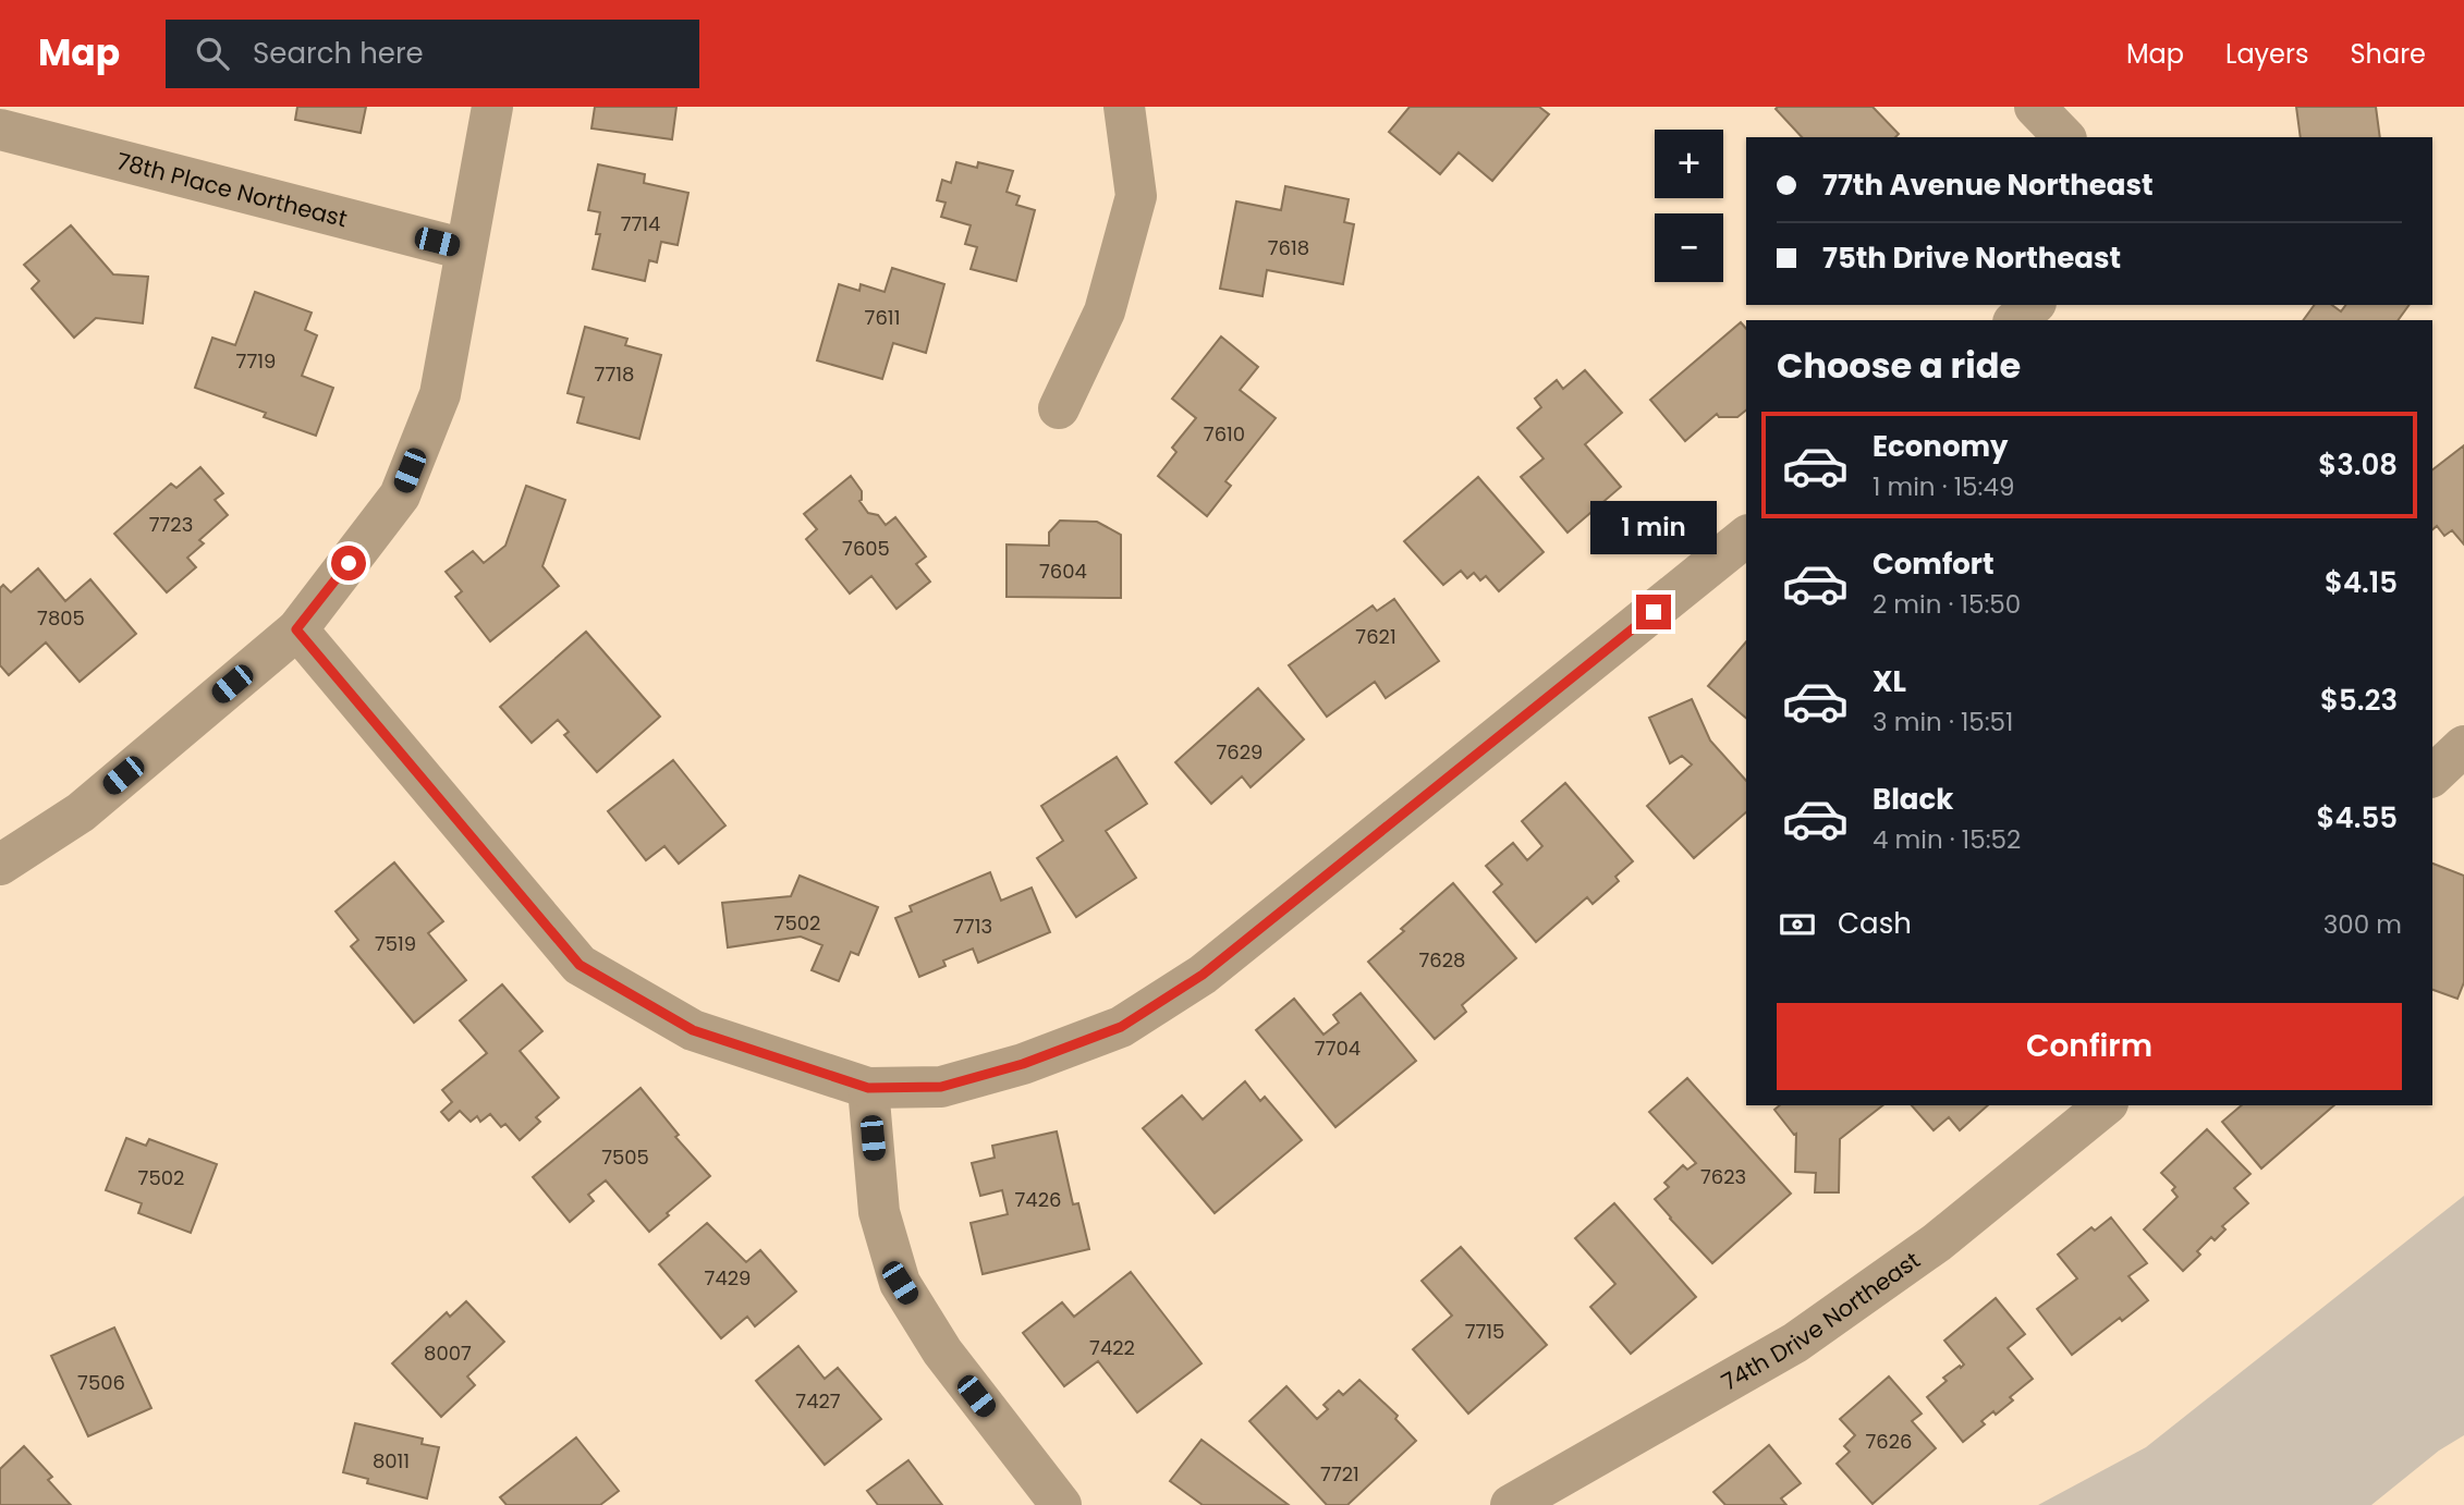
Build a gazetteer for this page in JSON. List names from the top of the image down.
{
  "streets": {
    "street": ["78th Place Northeast", "74th Drive Northeast"]
  },
  "house_numbers": [
    "7714",
    "7618",
    "7611",
    "7719",
    "7718",
    "7610",
    "7723",
    "7605",
    "7604",
    "7805",
    "7621",
    "7629",
    "7502",
    "7713",
    "7519",
    "7628",
    "7704",
    "7505",
    "7623",
    "7502",
    "7426",
    "7429",
    "7715",
    "7422",
    "8007",
    "7506",
    "7427",
    "7626",
    "8011",
    "7721"
  ],
  "page": {
    "header": "Map",
    "search": "Search here",
    "nav": ["Map", "Layers", "Share"],
    "map_buttons": ["+", "−"],
    "banner": ["77th Avenue Northeast", "75th Drive Northeast"],
    "heading": "Choose a ride",
    "list": [
      {
        "name": "Economy",
        "note": "1 min · 15:49",
        "value": "$3.08"
      },
      {
        "name": "Comfort",
        "note": "2 min · 15:50",
        "value": "$4.15"
      },
      {
        "name": "XL",
        "note": "3 min · 15:51",
        "value": "$5.23"
      },
      {
        "name": "Black",
        "note": "4 min · 15:52",
        "value": "$4.55"
      }
    ],
    "bubble": "1 min",
    "pay": ["Cash", "300 m"],
    "buttons": "Confirm"
  }
}
